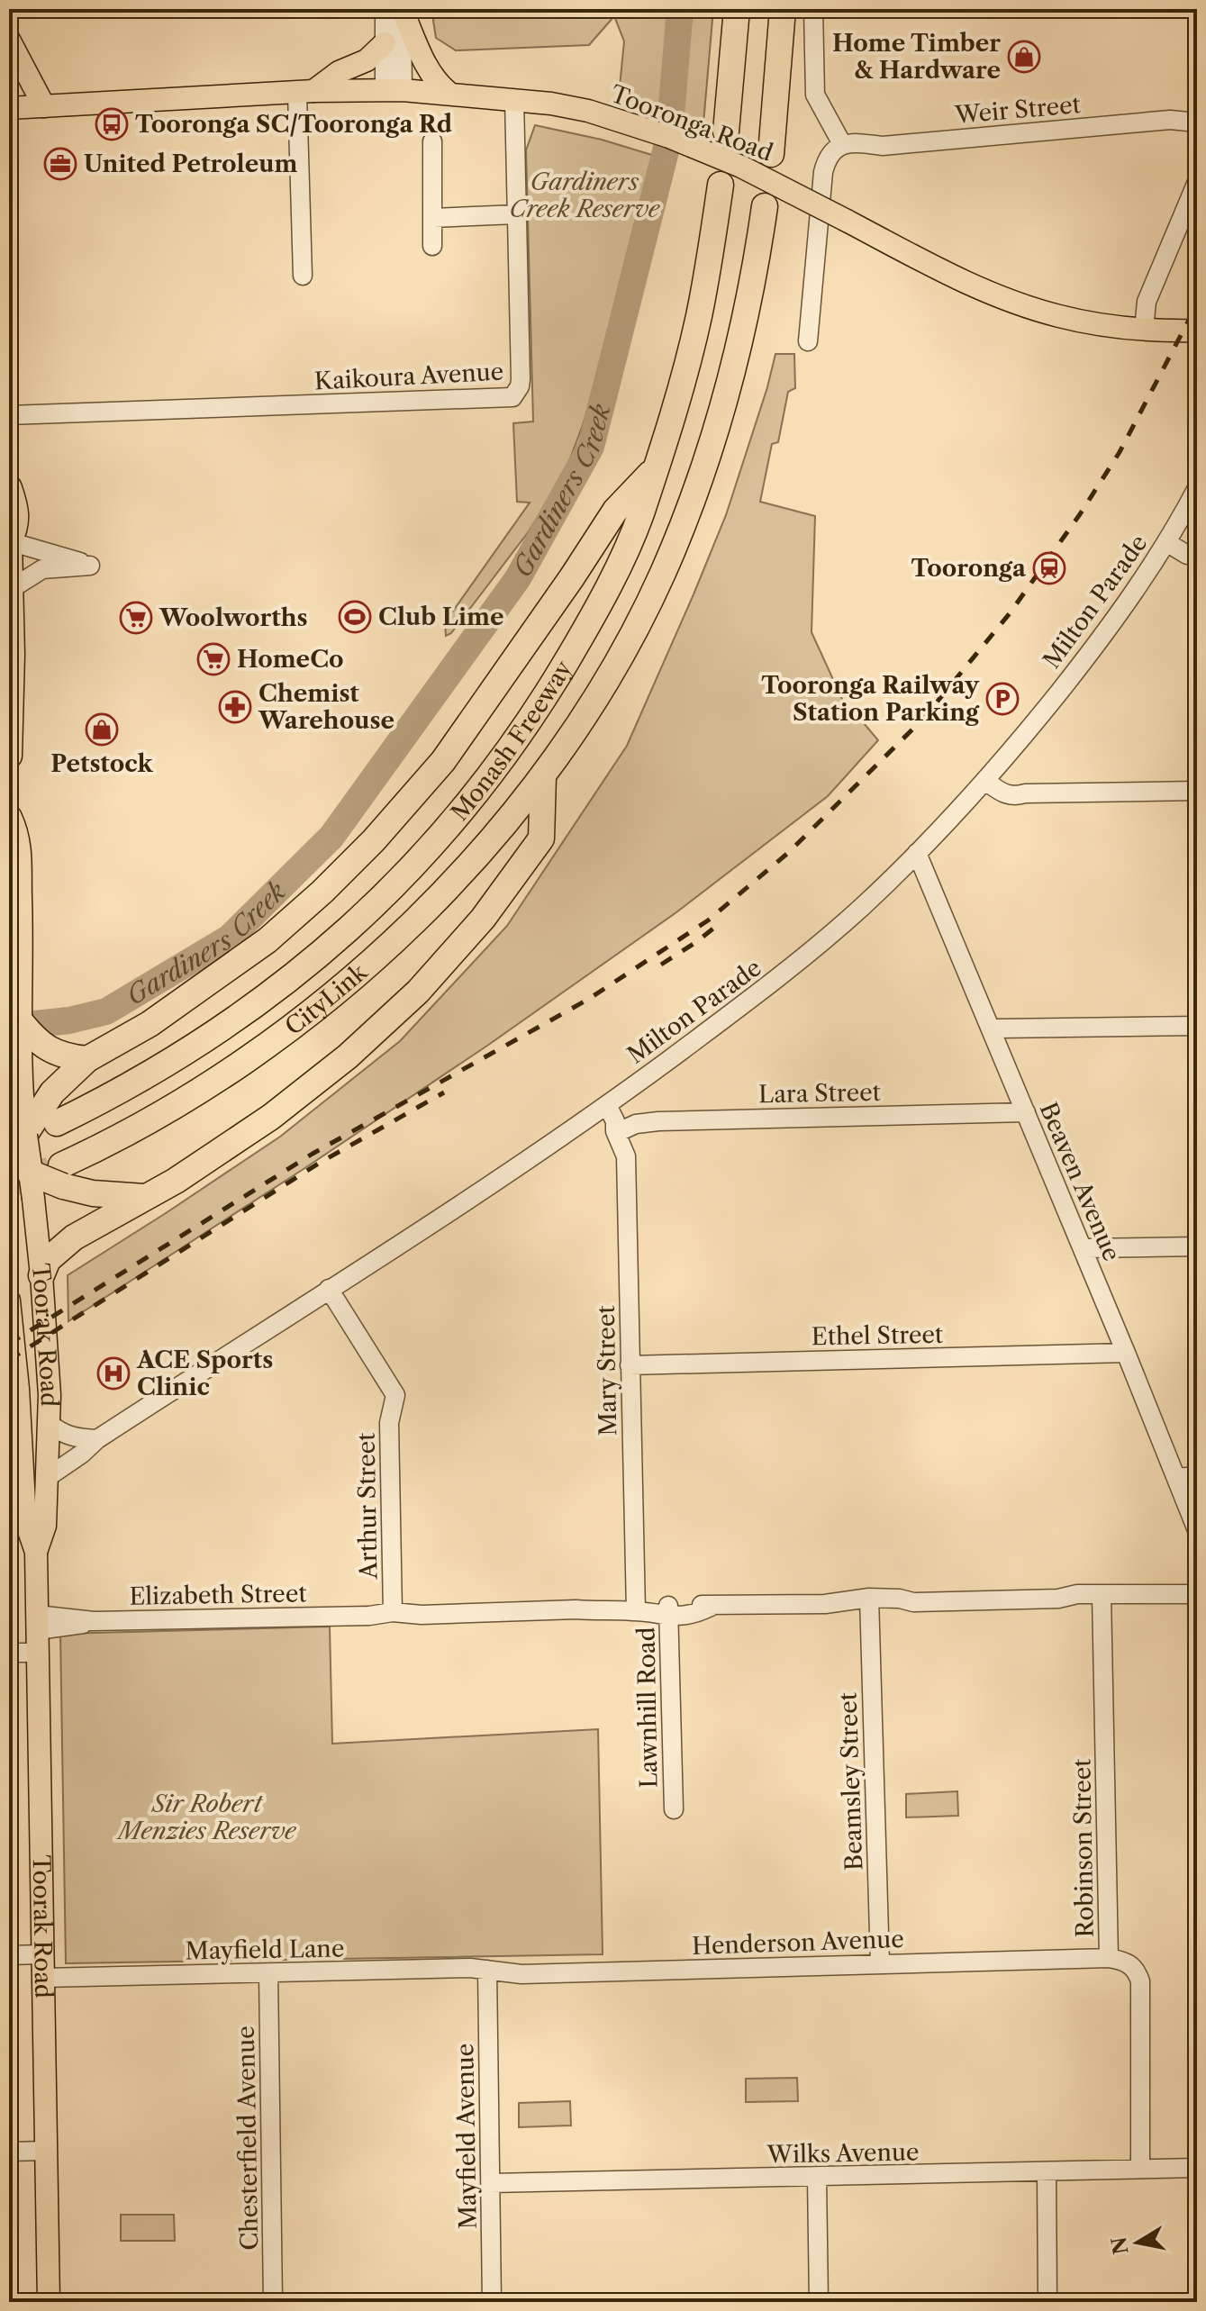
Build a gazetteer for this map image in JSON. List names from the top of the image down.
{
  "streets": {
    "highway": ["Monash Freeway", "CityLink", "Toorak Road"],
    "main road": ["Tooronga Road"],
    "street": [
      "Weir Street",
      "Kaikoura Avenue",
      "Milton Parade",
      "Lara Street",
      "Beaven Avenue",
      "Ethel Street",
      "Mary Street",
      "Arthur Street",
      "Elizabeth Street",
      "Lawnhill Road",
      "Beamsley Street",
      "Robinson Street",
      "Henderson Avenue",
      "Mayfield Lane",
      "Mayfield Avenue",
      "Chesterfield Avenue",
      "Wilks Avenue"
    ]
  },
  "crossings": [
    ["Tooronga Road", "Kaikoura Avenue"],
    ["Milton Parade", "Beaven Avenue"],
    ["Milton Parade", "Toorak Road"],
    ["Milton Parade", "Arthur Street"],
    ["Monash Freeway", "CityLink"],
    ["Lara Street", "Beaven Avenue"],
    ["Lara Street", "Mary Street"],
    ["Beaven Avenue", "Ethel Street"],
    ["Toorak Road", "Elizabeth Street"],
    ["Toorak Road", "Mayfield Lane"],
    ["Ethel Street", "Mary Street"],
    ["Mary Street", "Elizabeth Street"],
    ["Arthur Street", "Elizabeth Street"],
    ["Elizabeth Street", "Lawnhill Road"],
    ["Elizabeth Street", "Beamsley Street"],
    ["Elizabeth Street", "Robinson Street"],
    ["Beamsley Street", "Henderson Avenue"],
    ["Robinson Street", "Henderson Avenue"],
    ["Robinson Street", "Wilks Avenue"],
    ["Henderson Avenue", "Mayfield Lane"],
    ["Henderson Avenue", "Mayfield Avenue"],
    ["Mayfield Lane", "Mayfield Avenue"],
    ["Mayfield Lane", "Chesterfield Avenue"],
    ["Mayfield Avenue", "Wilks Avenue"]
  ],
  "water": ["Gardiners Creek"],
  "parks": ["Gardiners Creek Reserve", "Sir Robert Menzies Reserve"],
  "places": {
    "shop": ["Home Timber & Hardware", "Petstock"],
    "bus stop": ["Tooronga SC/Tooronga Rd"],
    "office": ["United Petroleum"],
    "station": ["Tooronga"],
    "sports": ["Club Lime"],
    "supermarket": ["Woolworths", "HomeCo"],
    "parking": ["Tooronga Railway Station Parking"],
    "pharmacy": ["Chemist Warehouse"],
    "hospital": ["ACE Sports Clinic"]
  },
  "north": "left"
}
